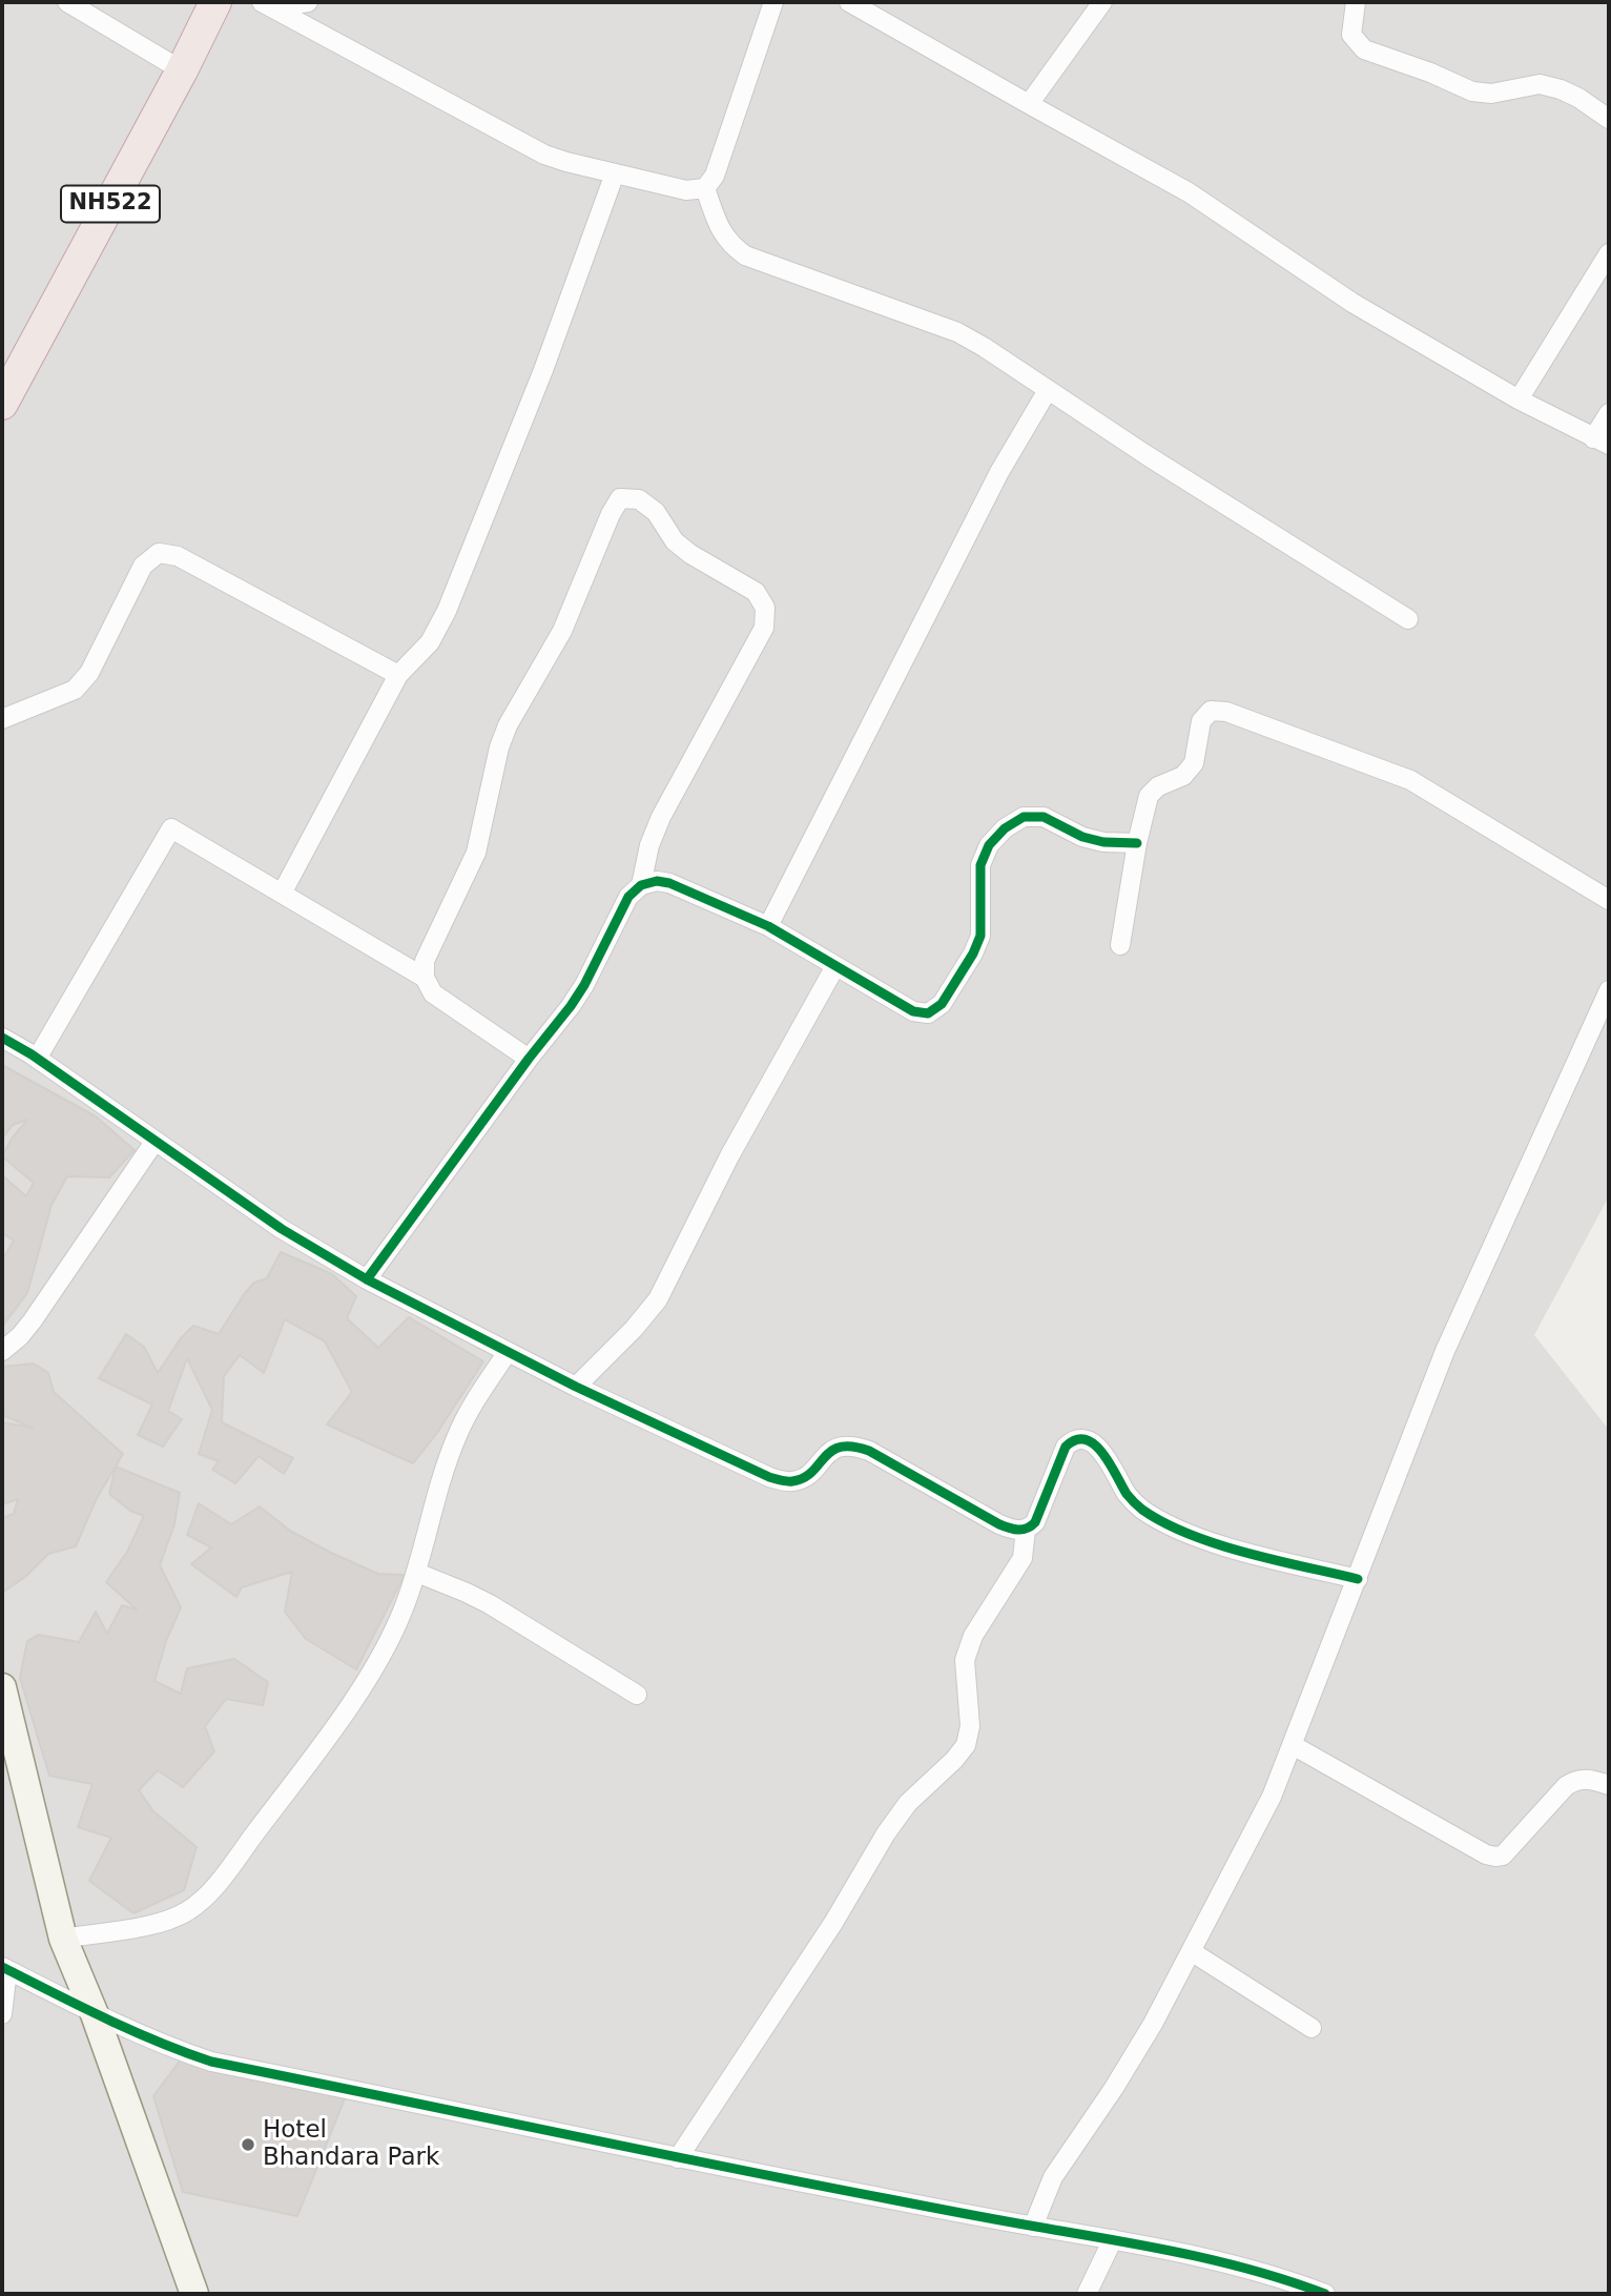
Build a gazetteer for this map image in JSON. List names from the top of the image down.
{
  "streets": {
    "highway": ["NH522"]
  },
  "places": ["Hotel Bhandara Park"]
}
